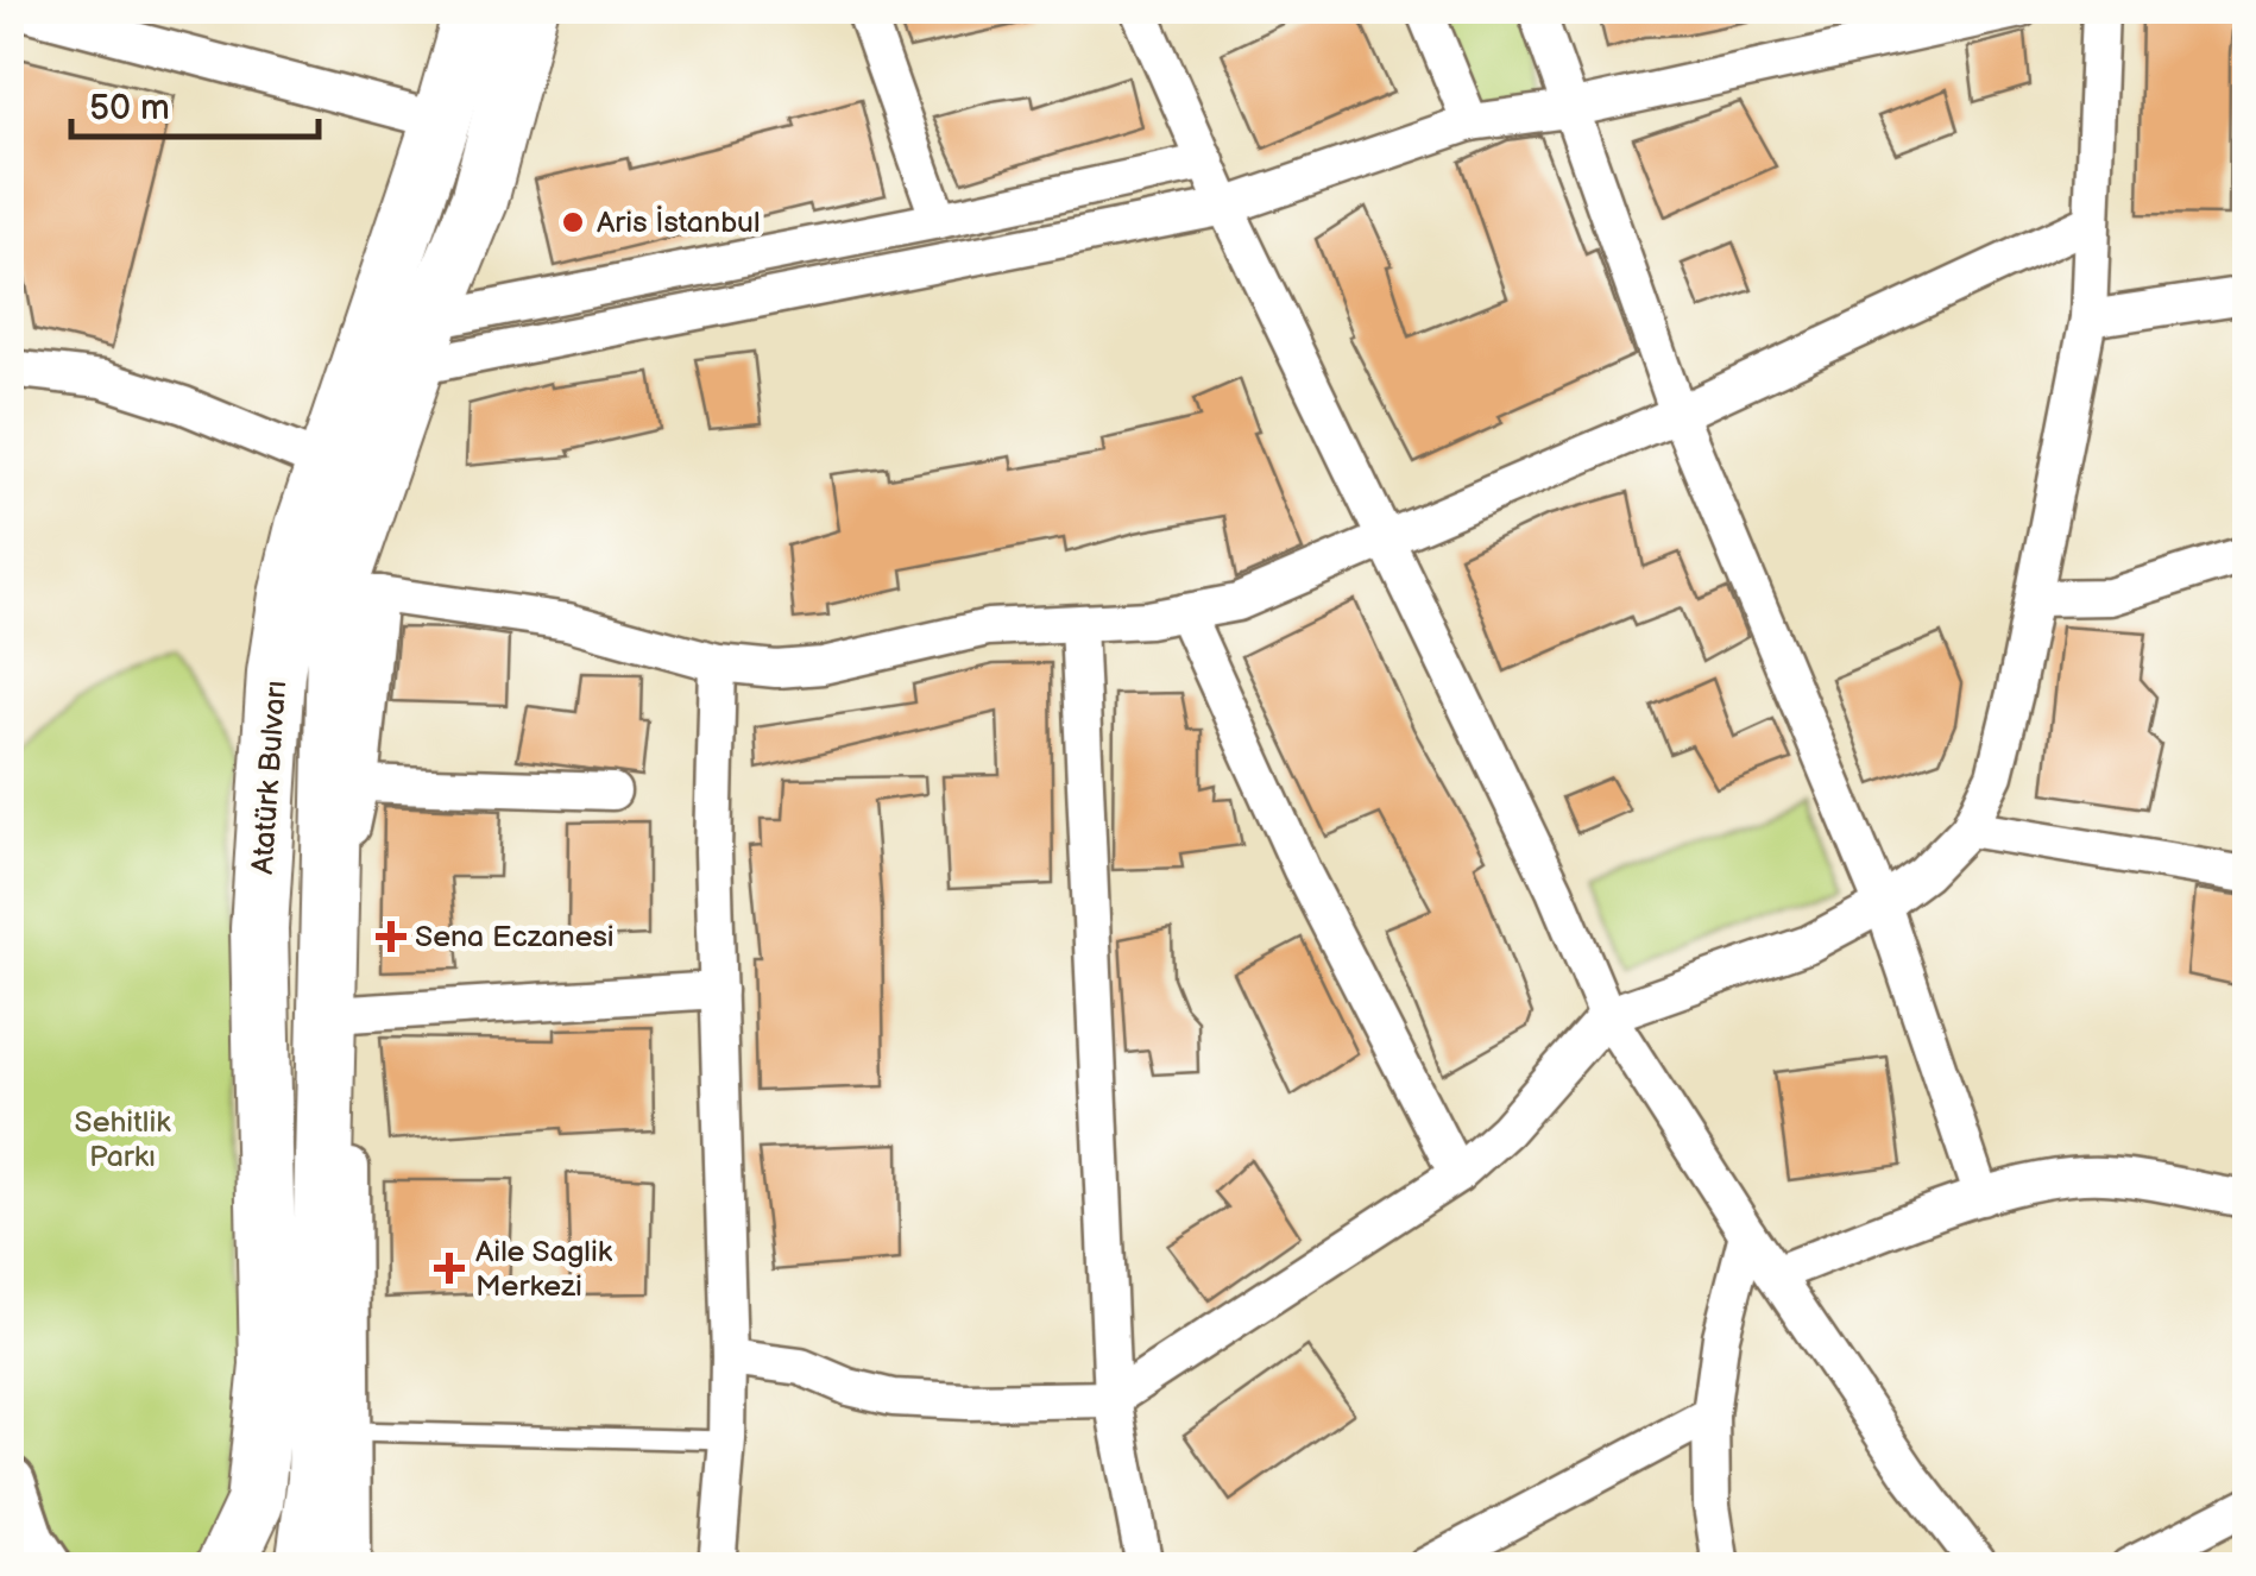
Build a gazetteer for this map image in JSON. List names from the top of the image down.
{
  "streets": {
    "main road": ["Atatürk Bulvarı"]
  },
  "parks": ["Sehitlik Parkı"],
  "places": {
    "other": ["Aris İstanbul"],
    "health": ["Sena Eczanesi", "Aile Saglik Merkezi"]
  },
  "scale_bar": "50 m"
}
